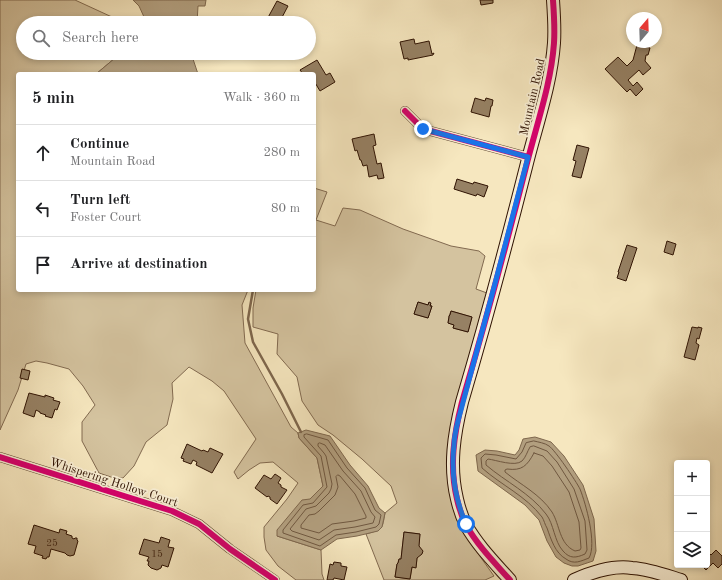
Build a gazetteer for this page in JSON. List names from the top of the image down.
{
  "streets": {
    "main road": ["Mountain Road"],
    "street": ["Whispering Hollow Court"]
  },
  "house_numbers": ["25", "15"],
  "north": "top",
  "page": {
    "search": "Search here",
    "heading": ["5 min", "Walk · 360 m"],
    "list": [
      ["Continue", "Mountain Road", "280 m"],
      ["Turn left", "Foster Court", "80 m"],
      "Arrive at destination"
    ],
    "map_buttons": ["+", "−"]
  }
}
